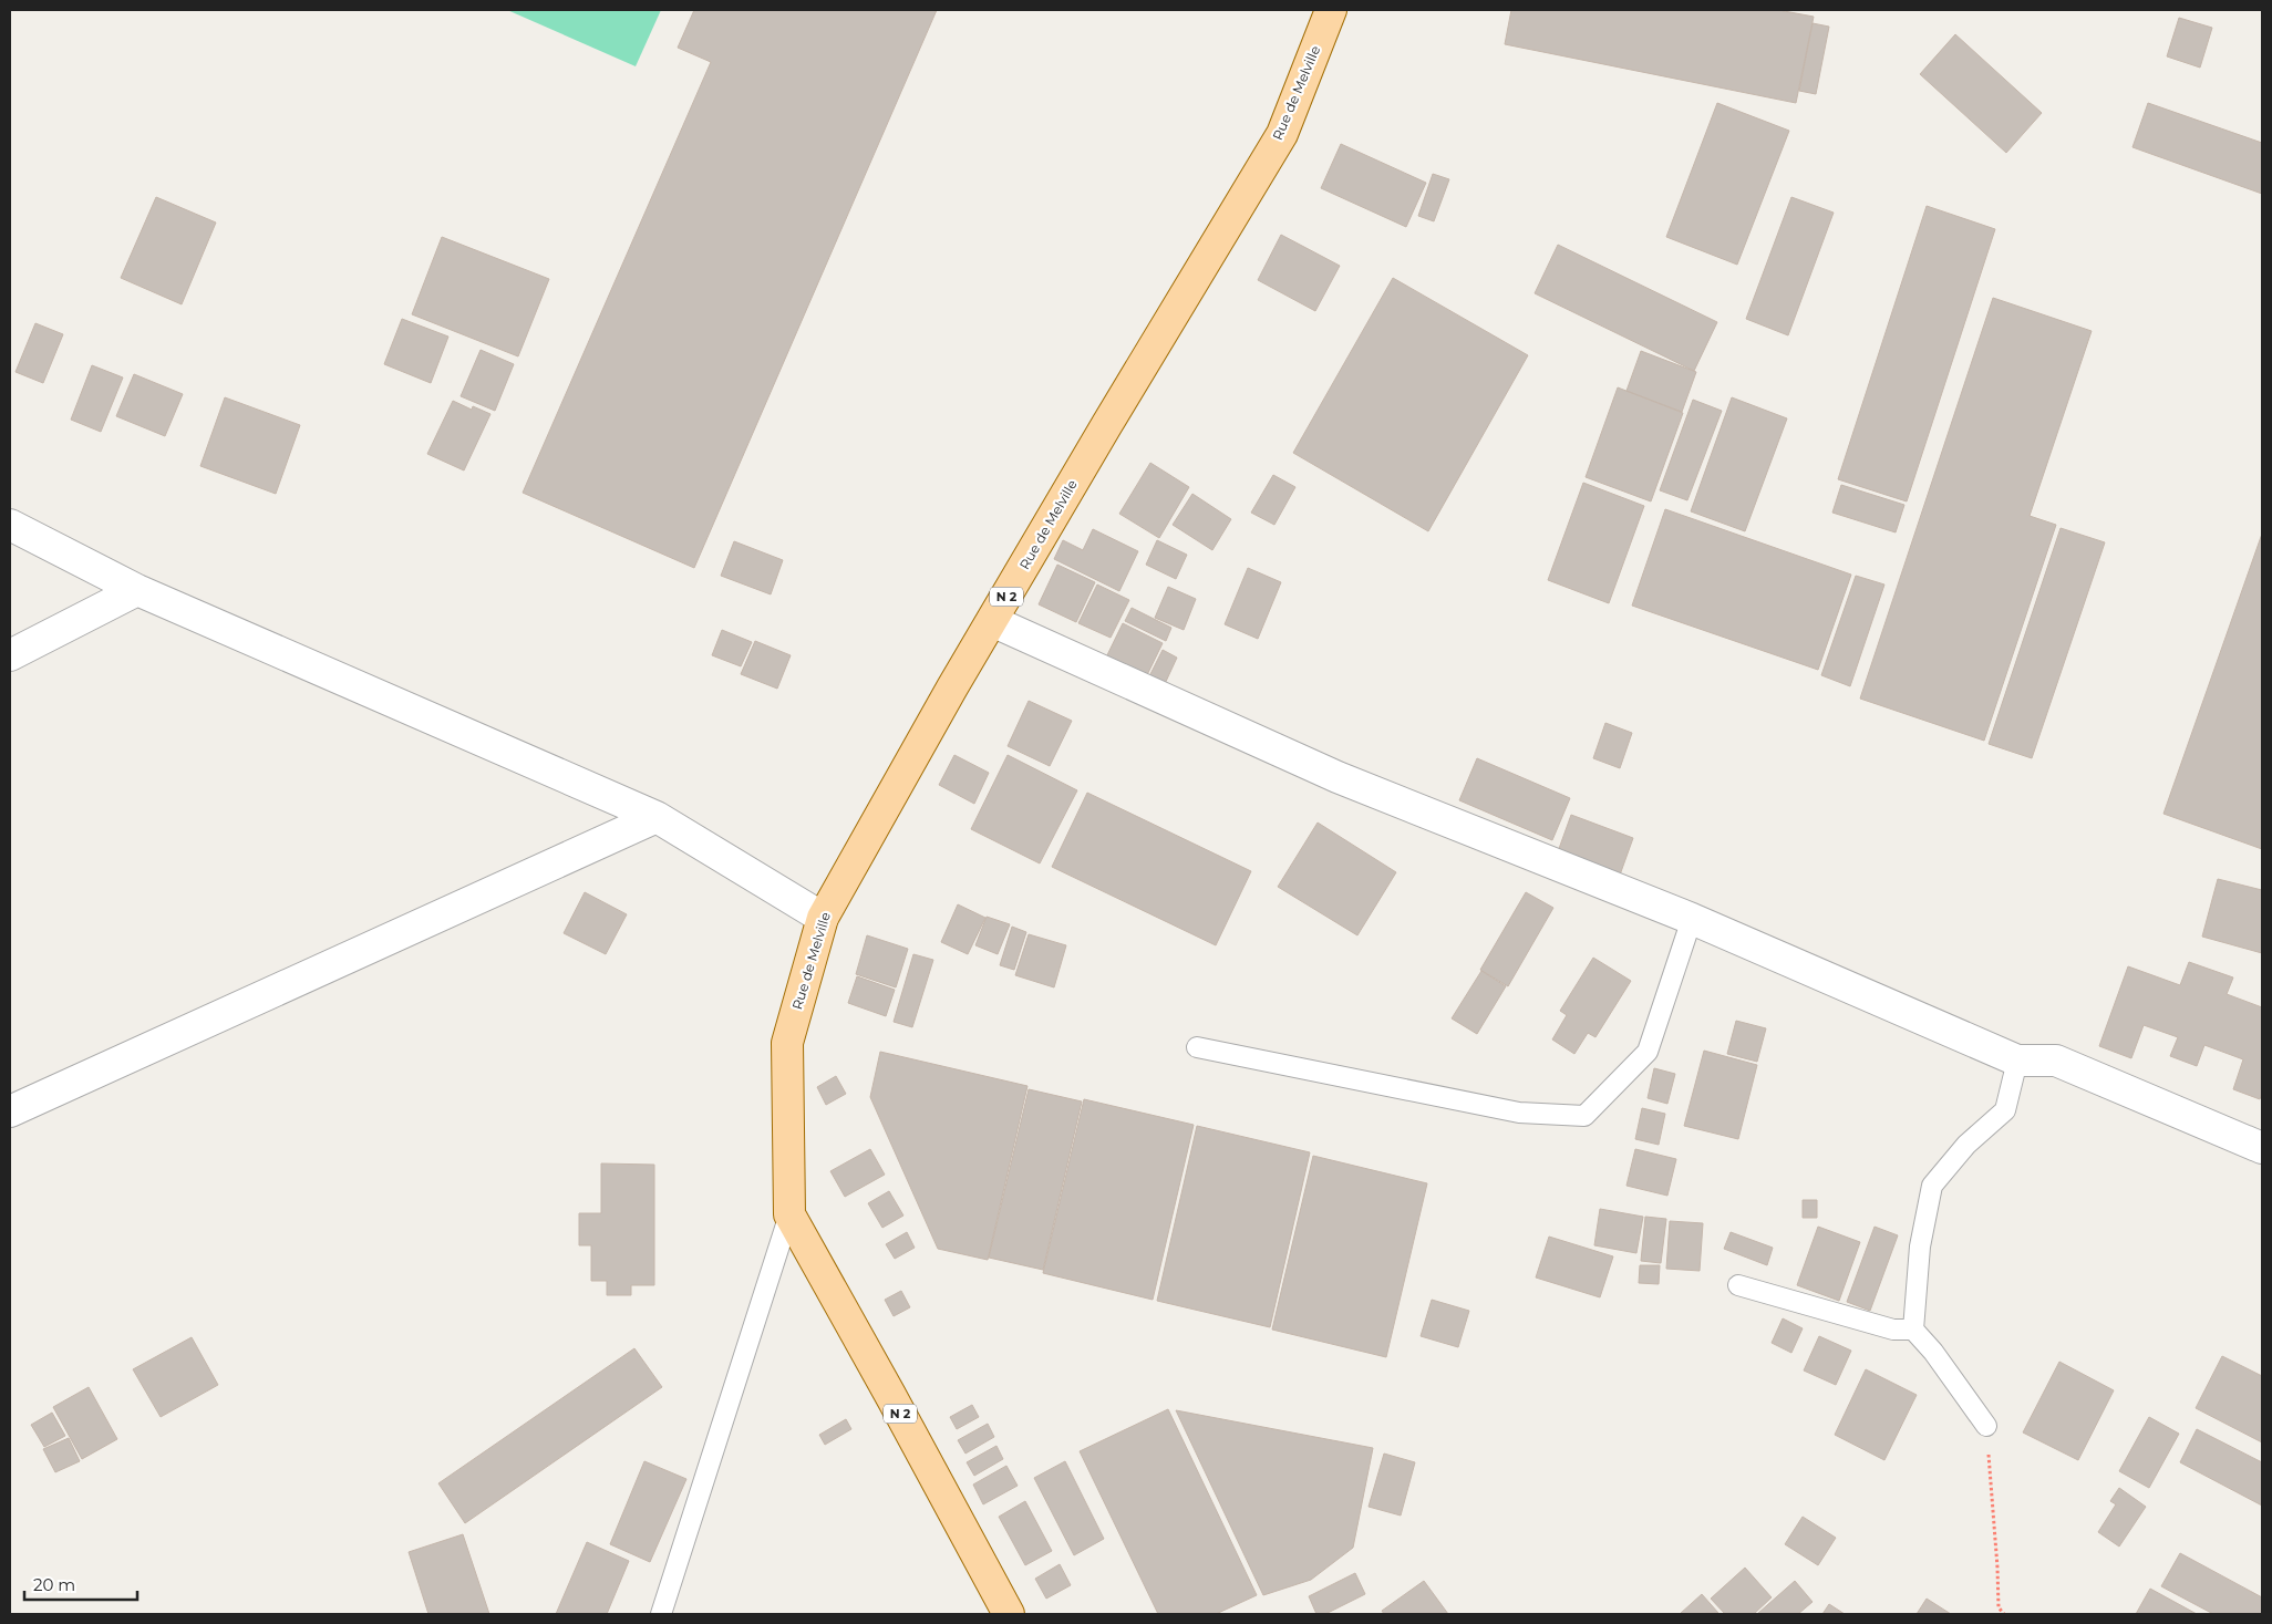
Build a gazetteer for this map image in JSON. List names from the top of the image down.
{
  "streets": {
    "main road": ["Rue de Melville", "N 2"]
  },
  "crossings": [
    ["Rue de Melville", "N 2"]
  ],
  "scale_bar": "20 m"
}
